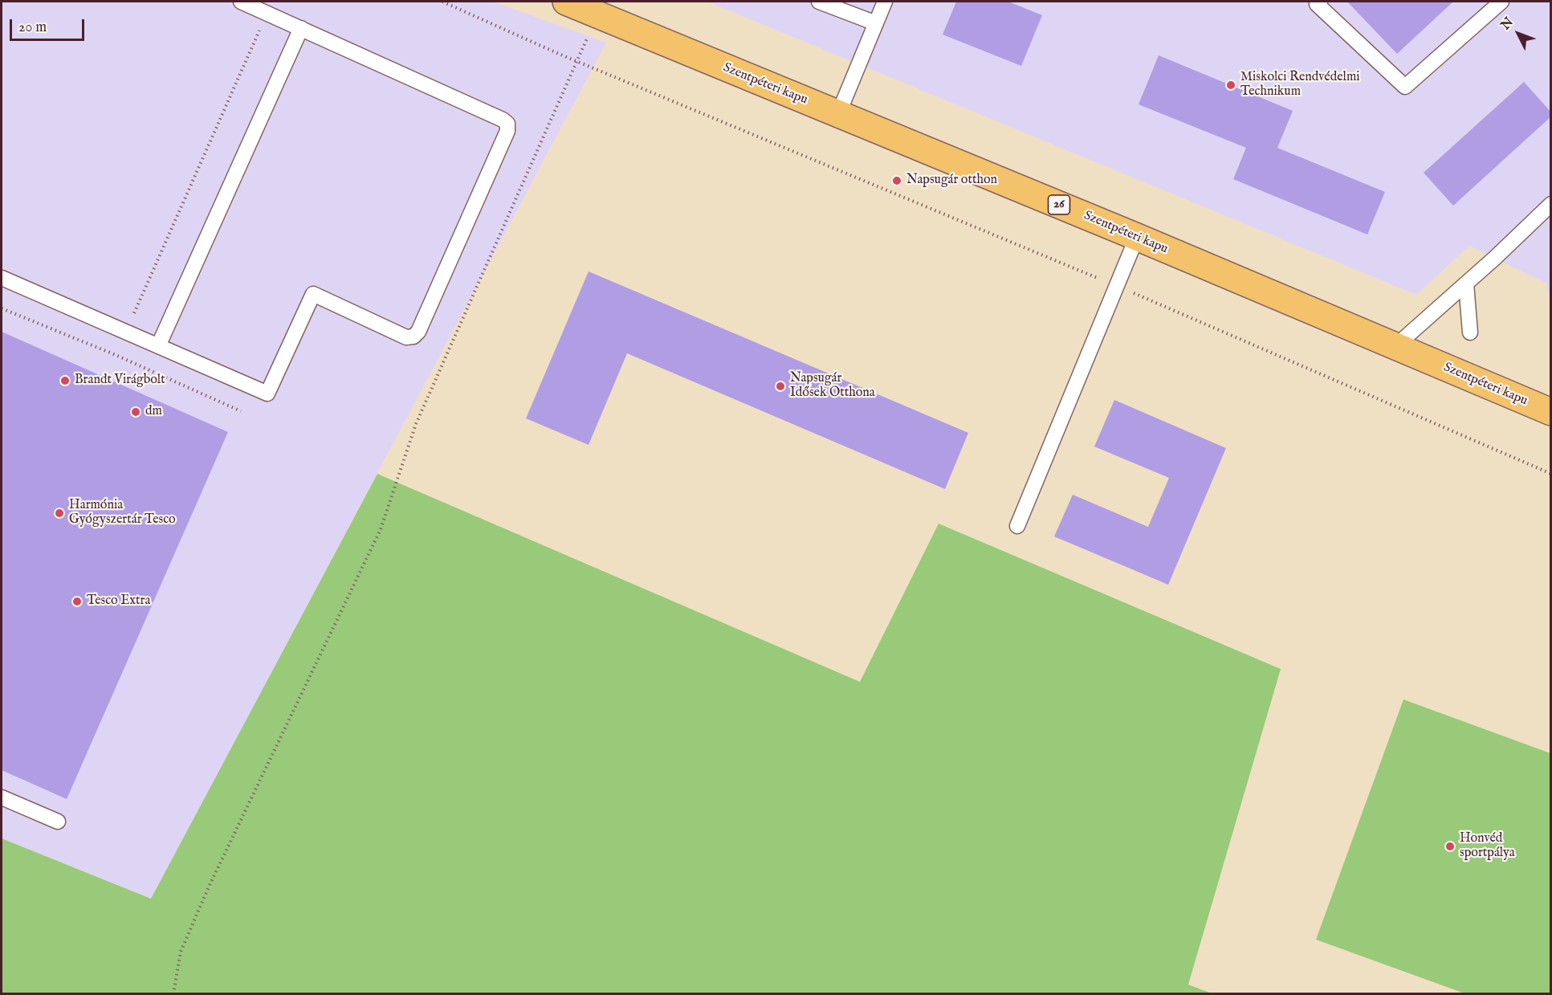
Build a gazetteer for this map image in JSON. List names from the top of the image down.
{
  "streets": {
    "main road": ["Szentpéteri kapu", "26"]
  },
  "places": [
    "Miskolci Rendvédelmi Technikum",
    "Napsugár otthon",
    "Brandt Virágbolt",
    "Napsugár Idősek Otthona",
    "dm",
    "Harmónia Gyógyszertár Tesco",
    "Tesco Extra",
    "Honvéd sportpálya"
  ],
  "scale_bar": "20 m",
  "north": "top left"
}
